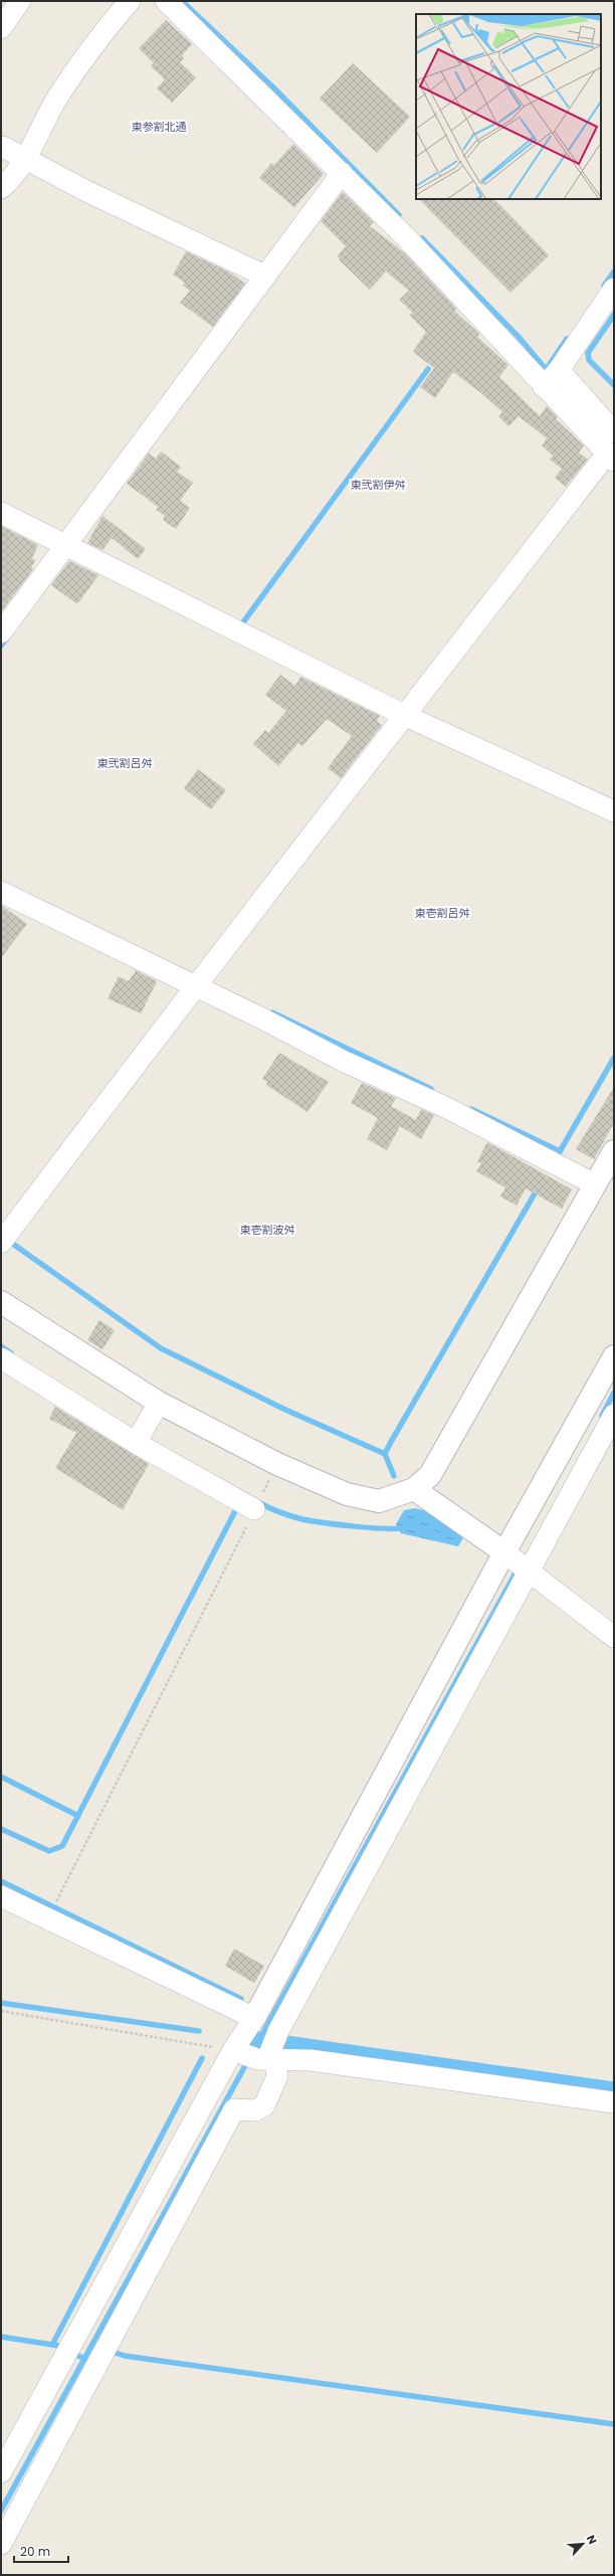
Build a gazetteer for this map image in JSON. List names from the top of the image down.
{
  "districts": [
    "東参割北通",
    "東弐割伊舛",
    "東弐割呂舛",
    "東壱割呂舛",
    "東壱割波舛"
  ],
  "scale_bar": "20 m",
  "north": "top right"
}
